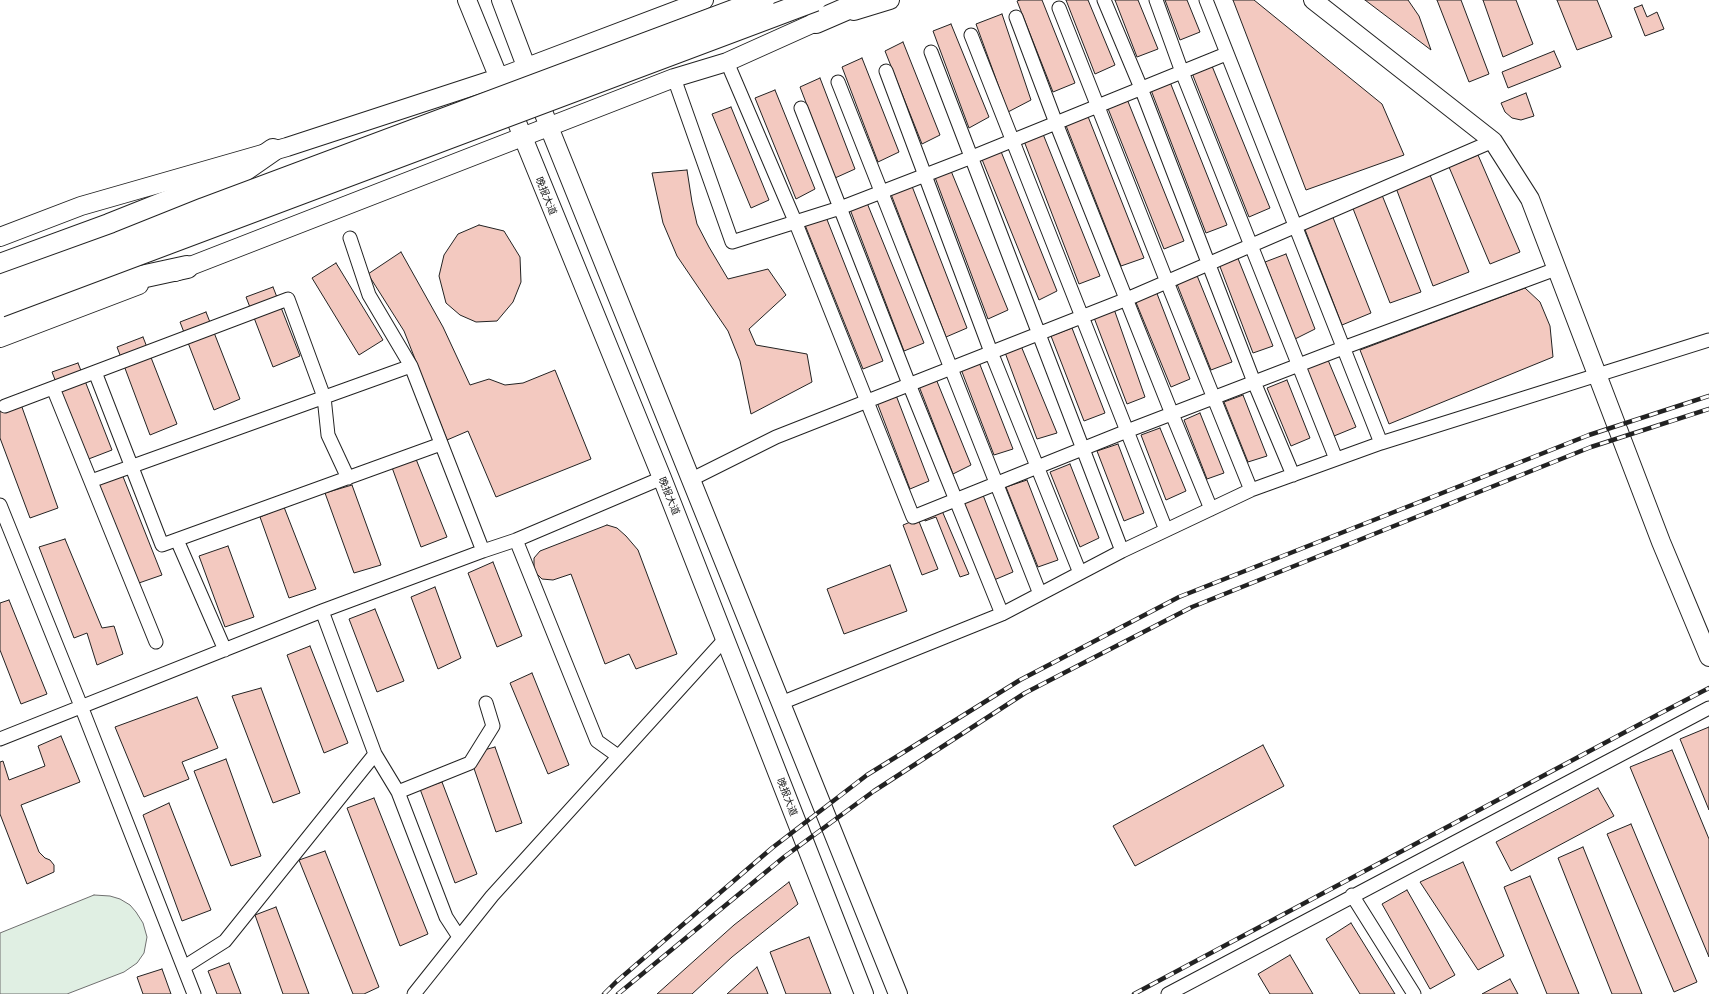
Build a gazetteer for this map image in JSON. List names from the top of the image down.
{
  "streets": {
    "main road": ["晚报大道"]
  }
}
